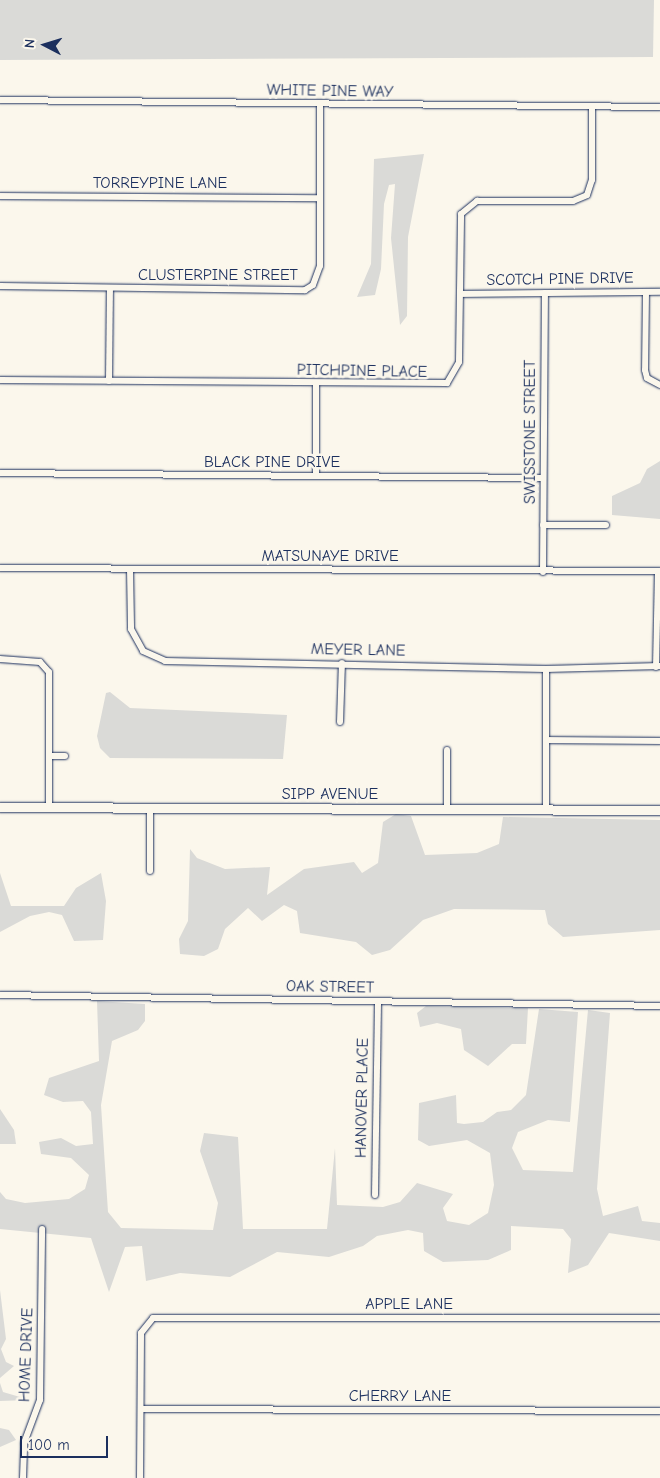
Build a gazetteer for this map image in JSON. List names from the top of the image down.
{
  "streets": {
    "street": [
      "WHITE PINE WAY",
      "TORREYPINE LANE",
      "CLUSTERPINE STREET",
      "SCOTCH PINE DRIVE",
      "PITCHPINE PLACE",
      "SWISSTONE STREET",
      "BLACK PINE DRIVE",
      "MATSUNAYE DRIVE",
      "MEYER LANE",
      "SIPP AVENUE",
      "OAK STREET",
      "HANOVER PLACE",
      "APPLE LANE",
      "HOME DRIVE",
      "CHERRY LANE"
    ]
  },
  "crossings": [
    ["WHITE PINE WAY", "CLUSTERPINE STREET"],
    ["WHITE PINE WAY", "PITCHPINE PLACE"],
    ["TORREYPINE LANE", "CLUSTERPINE STREET"],
    ["SCOTCH PINE DRIVE", "PITCHPINE PLACE"],
    ["SCOTCH PINE DRIVE", "SWISSTONE STREET"],
    ["SWISSTONE STREET", "BLACK PINE DRIVE"],
    ["SWISSTONE STREET", "MATSUNAYE DRIVE"],
    ["MATSUNAYE DRIVE", "MEYER LANE"],
    ["OAK STREET", "HANOVER PLACE"],
    ["APPLE LANE", "CHERRY LANE"]
  ],
  "scale_bar": "100 m",
  "north": "left"
}
